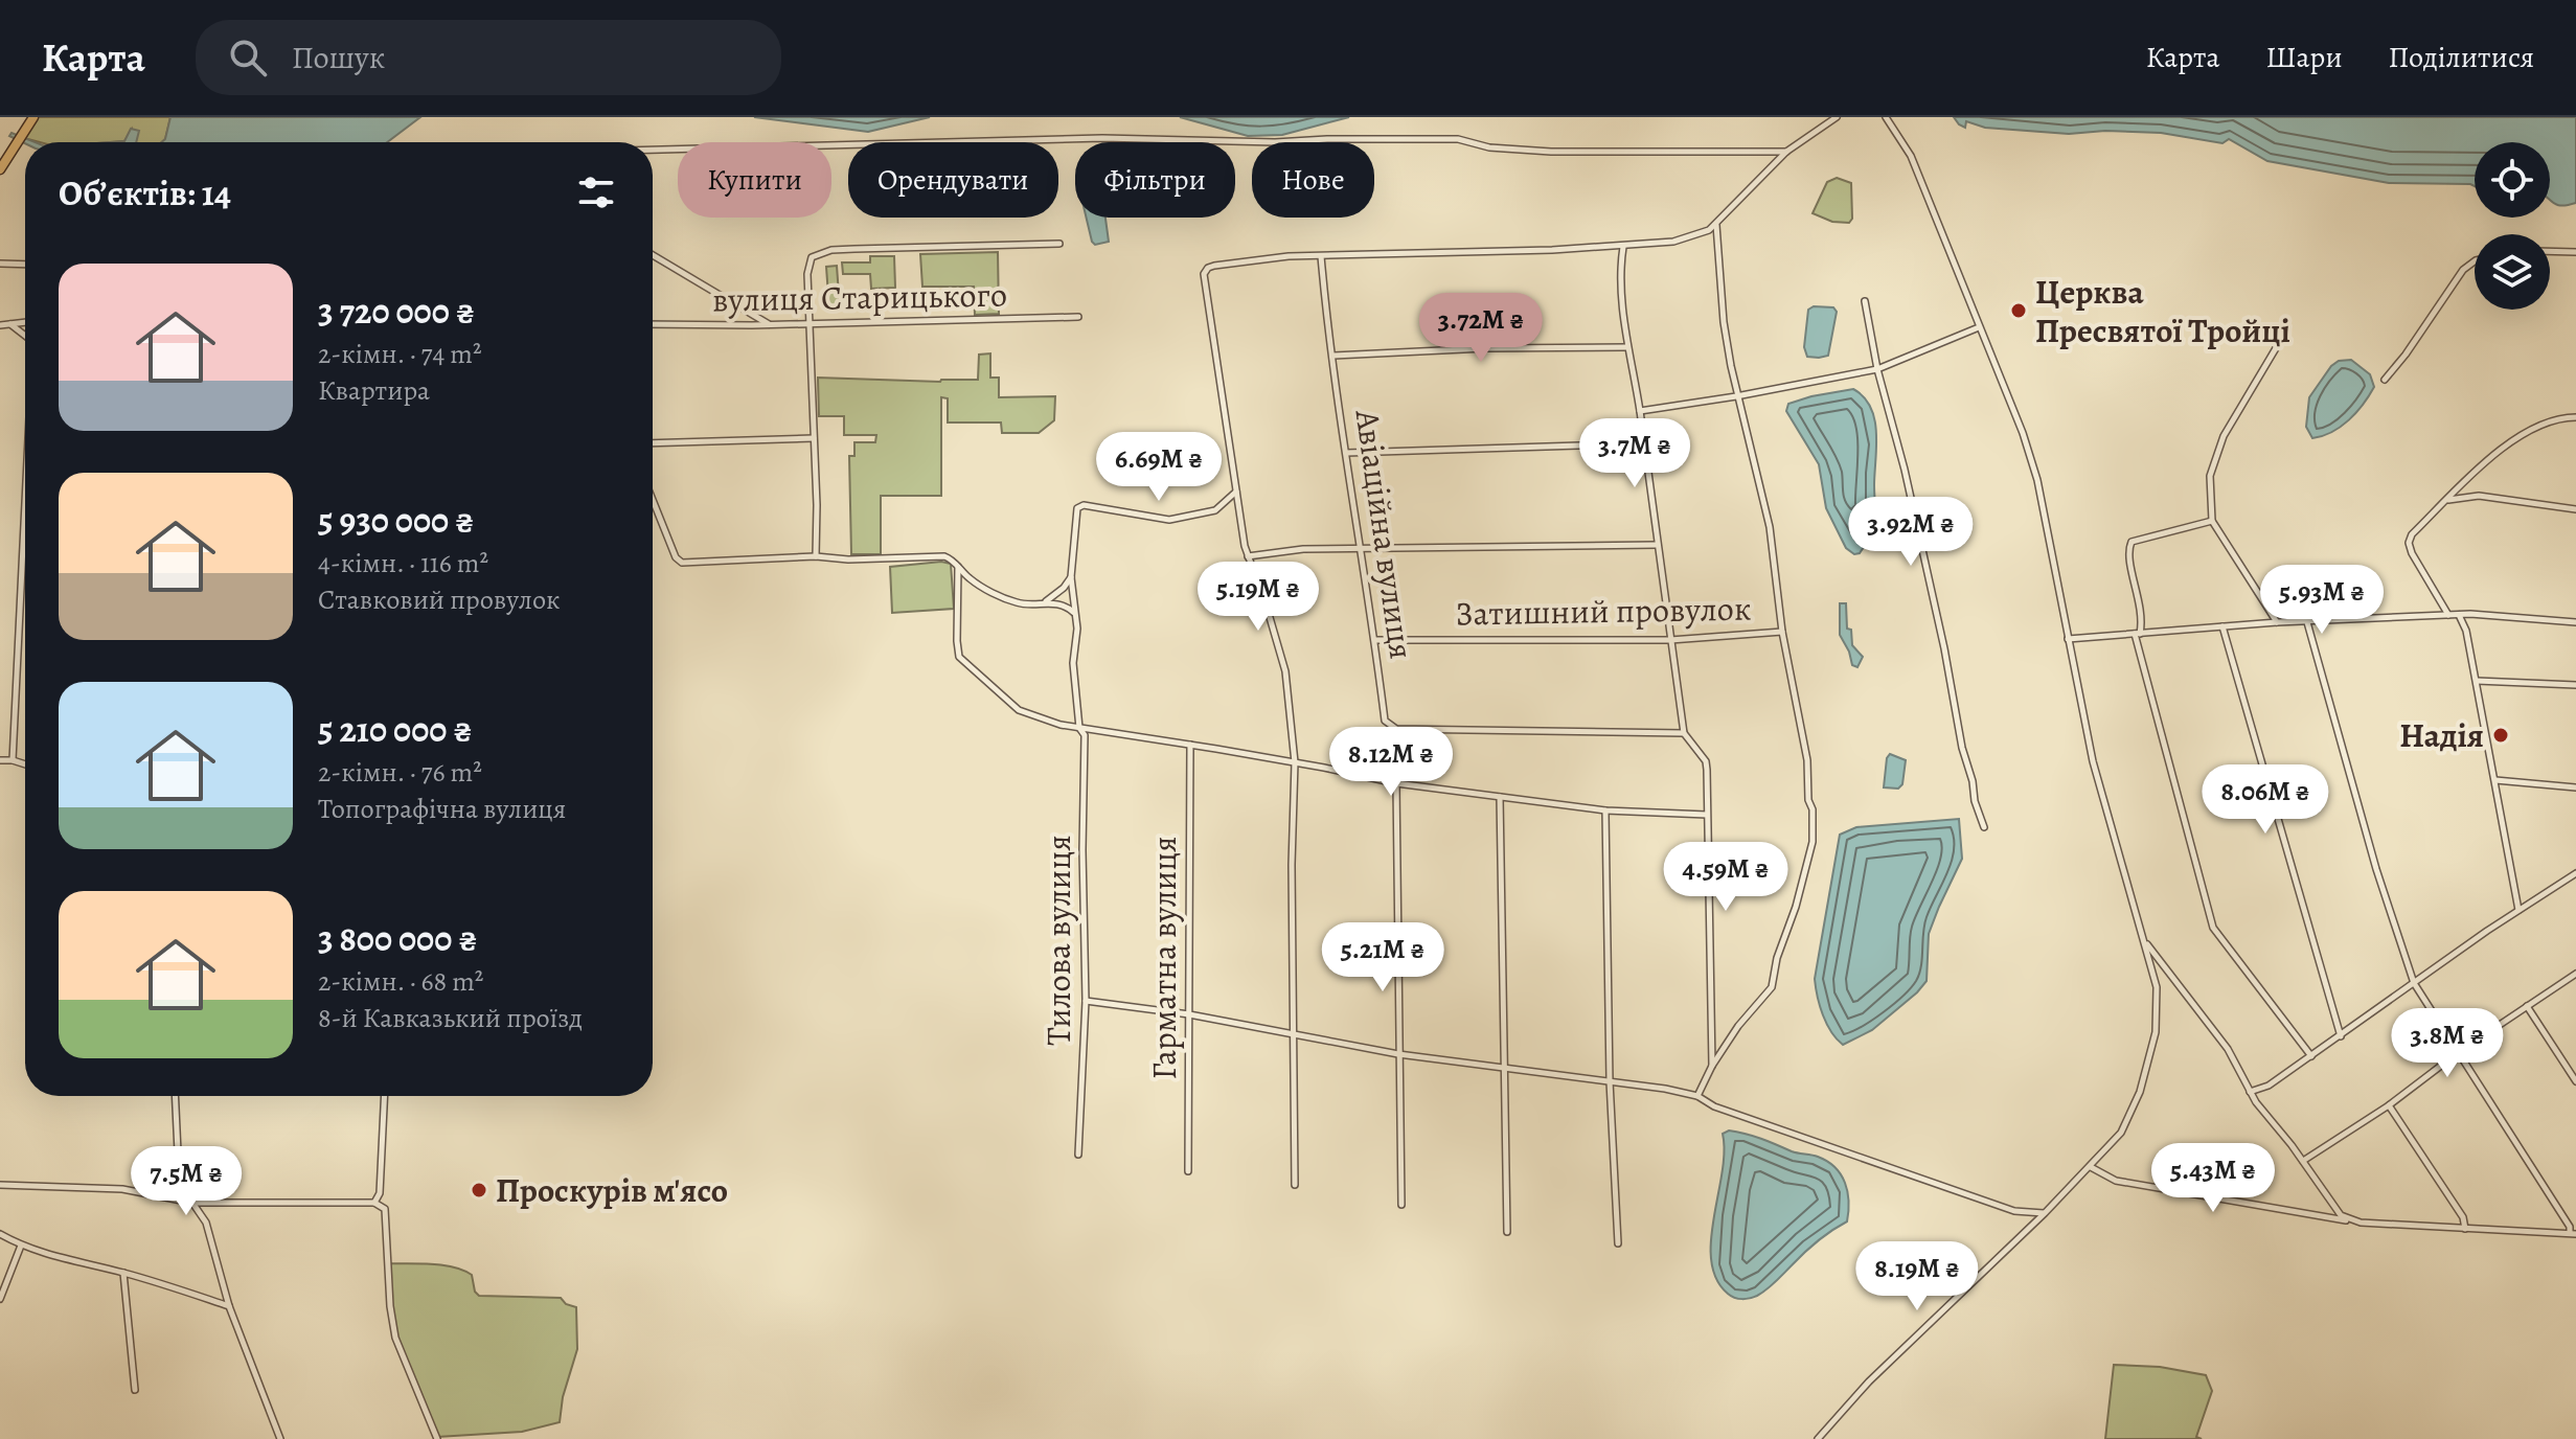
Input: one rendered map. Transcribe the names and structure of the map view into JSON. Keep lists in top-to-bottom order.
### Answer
{
  "streets": {
    "street": [
      "вулиця Старицького",
      "Авіаційна вулиця",
      "Затишний провулок",
      "Тилова вулиця",
      "Гарматна вулиця"
    ]
  },
  "crossings": [
    ["Авіаційна вулиця", "Затишний провулок"]
  ],
  "places": ["Церква Пресвятої Тройці", "Надія", "Проскурів м'ясо"],
  "page": {
    "header": "Карта",
    "search": "Пошук",
    "nav": ["Карта", "Шари", "Поділитися"],
    "chip": [
      "Купити",
      "Орендувати",
      "Фільтри",
      "Нове"
    ],
    "heading": "Об’єктів: 14",
    "list": [
      {
        "name": "3 720 000 ₴",
        "note": "2-кімн. · 74 m² · Квартира"
      },
      {
        "name": "5 930 000 ₴",
        "note": "4-кімн. · 116 m² · Ставковий провулок"
      },
      {
        "name": "5 210 000 ₴",
        "note": "2-кімн. · 76 m² · Топографічна вулиця"
      },
      {
        "name": "3 800 000 ₴",
        "note": "2-кімн. · 68 m² · 8-й Кавказький проїзд"
      }
    ],
    "price": [
      "3.72M ₴",
      "3.7M ₴",
      "6.69M ₴",
      "3.92M ₴",
      "5.19M ₴",
      "5.93M ₴",
      "8.12M ₴",
      "8.06M ₴",
      "4.59M ₴",
      "5.21M ₴",
      "3.8M ₴",
      "5.43M ₴",
      "7.5M ₴",
      "8.19M ₴"
    ]
  }
}
